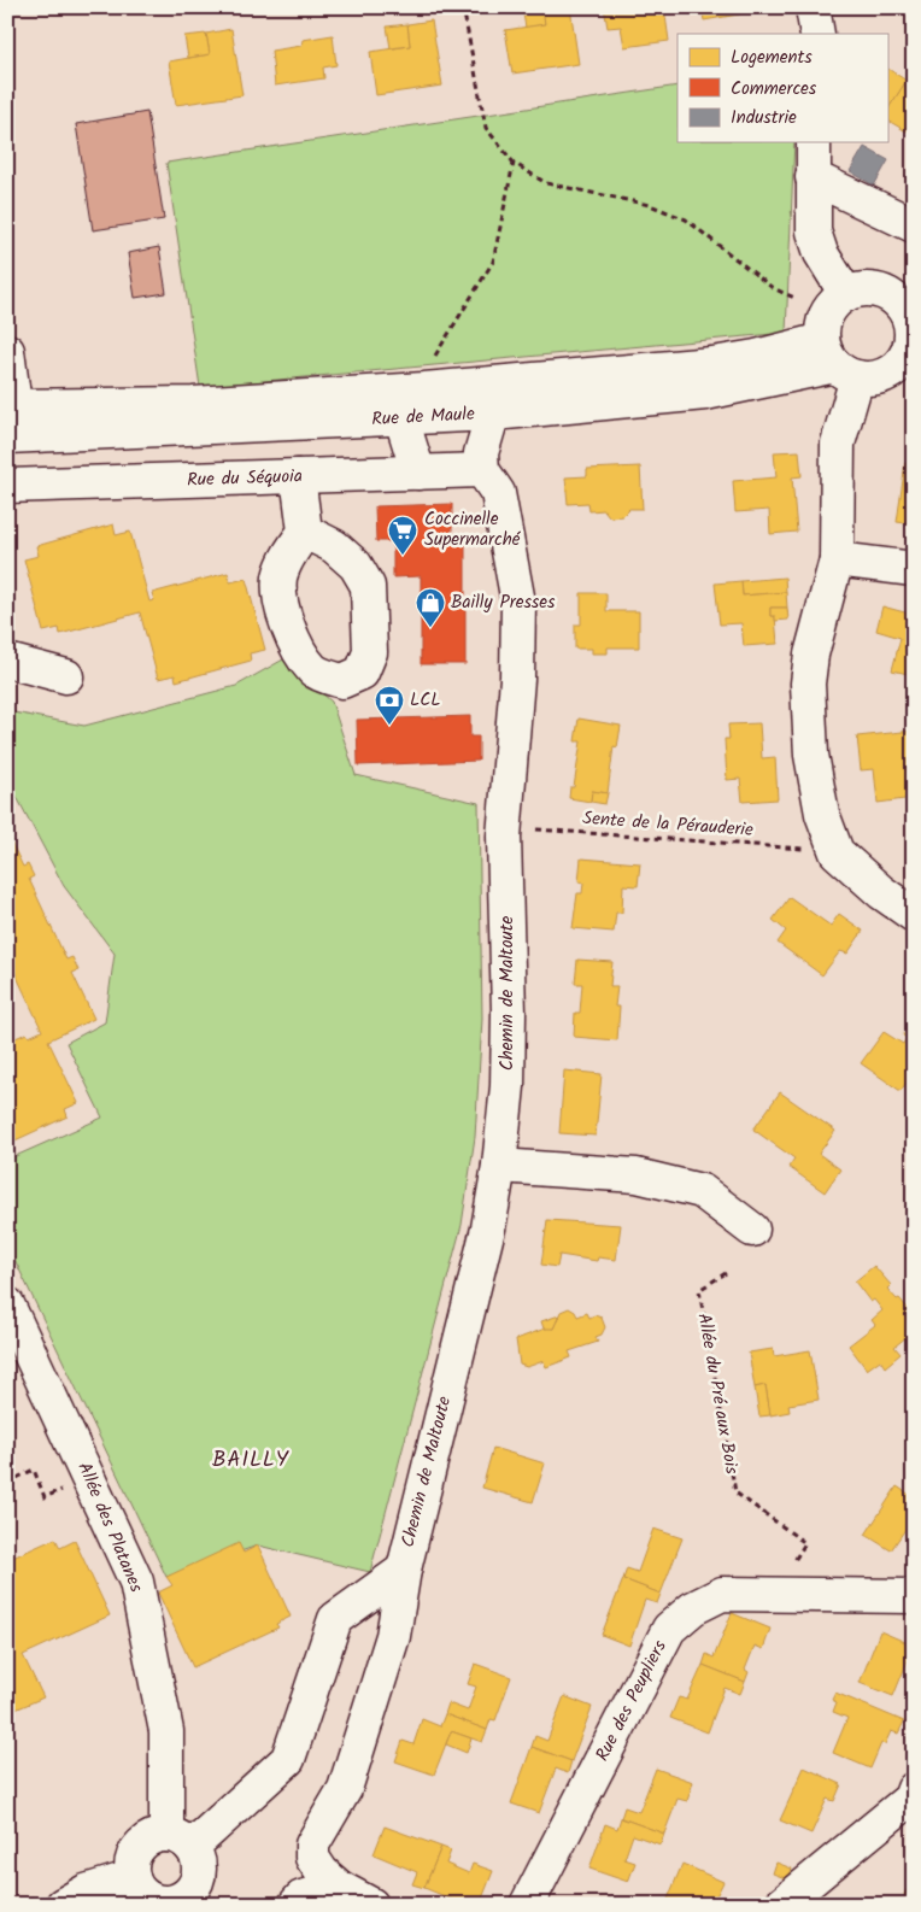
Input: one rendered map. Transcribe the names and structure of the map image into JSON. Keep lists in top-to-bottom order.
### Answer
{
  "streets": {
    "street": [
      "Rue de Maule",
      "Rue du Séquoia",
      "Chemin de Maltoute",
      "Allée des Platanes",
      "Rue des Peupliers"
    ],
    "path": ["Sente de la Pérauderie", "Allée du Pré aux Bois"]
  },
  "crossings": [
    ["Rue du Séquoia", "Chemin de Maltoute"],
    ["Sente de la Pérauderie", "Chemin de Maltoute"],
    ["Chemin de Maltoute", "Allée des Platanes"],
    ["Allée du Pré aux Bois", "Rue des Peupliers"]
  ],
  "districts": ["BAILLY"],
  "places": {
    "supermarket": ["Coccinelle Supermarché"],
    "shop": ["Bailly Presses"],
    "bank": ["LCL"]
  },
  "legend": ["Logements", "Commerces", "Industrie"]
}
